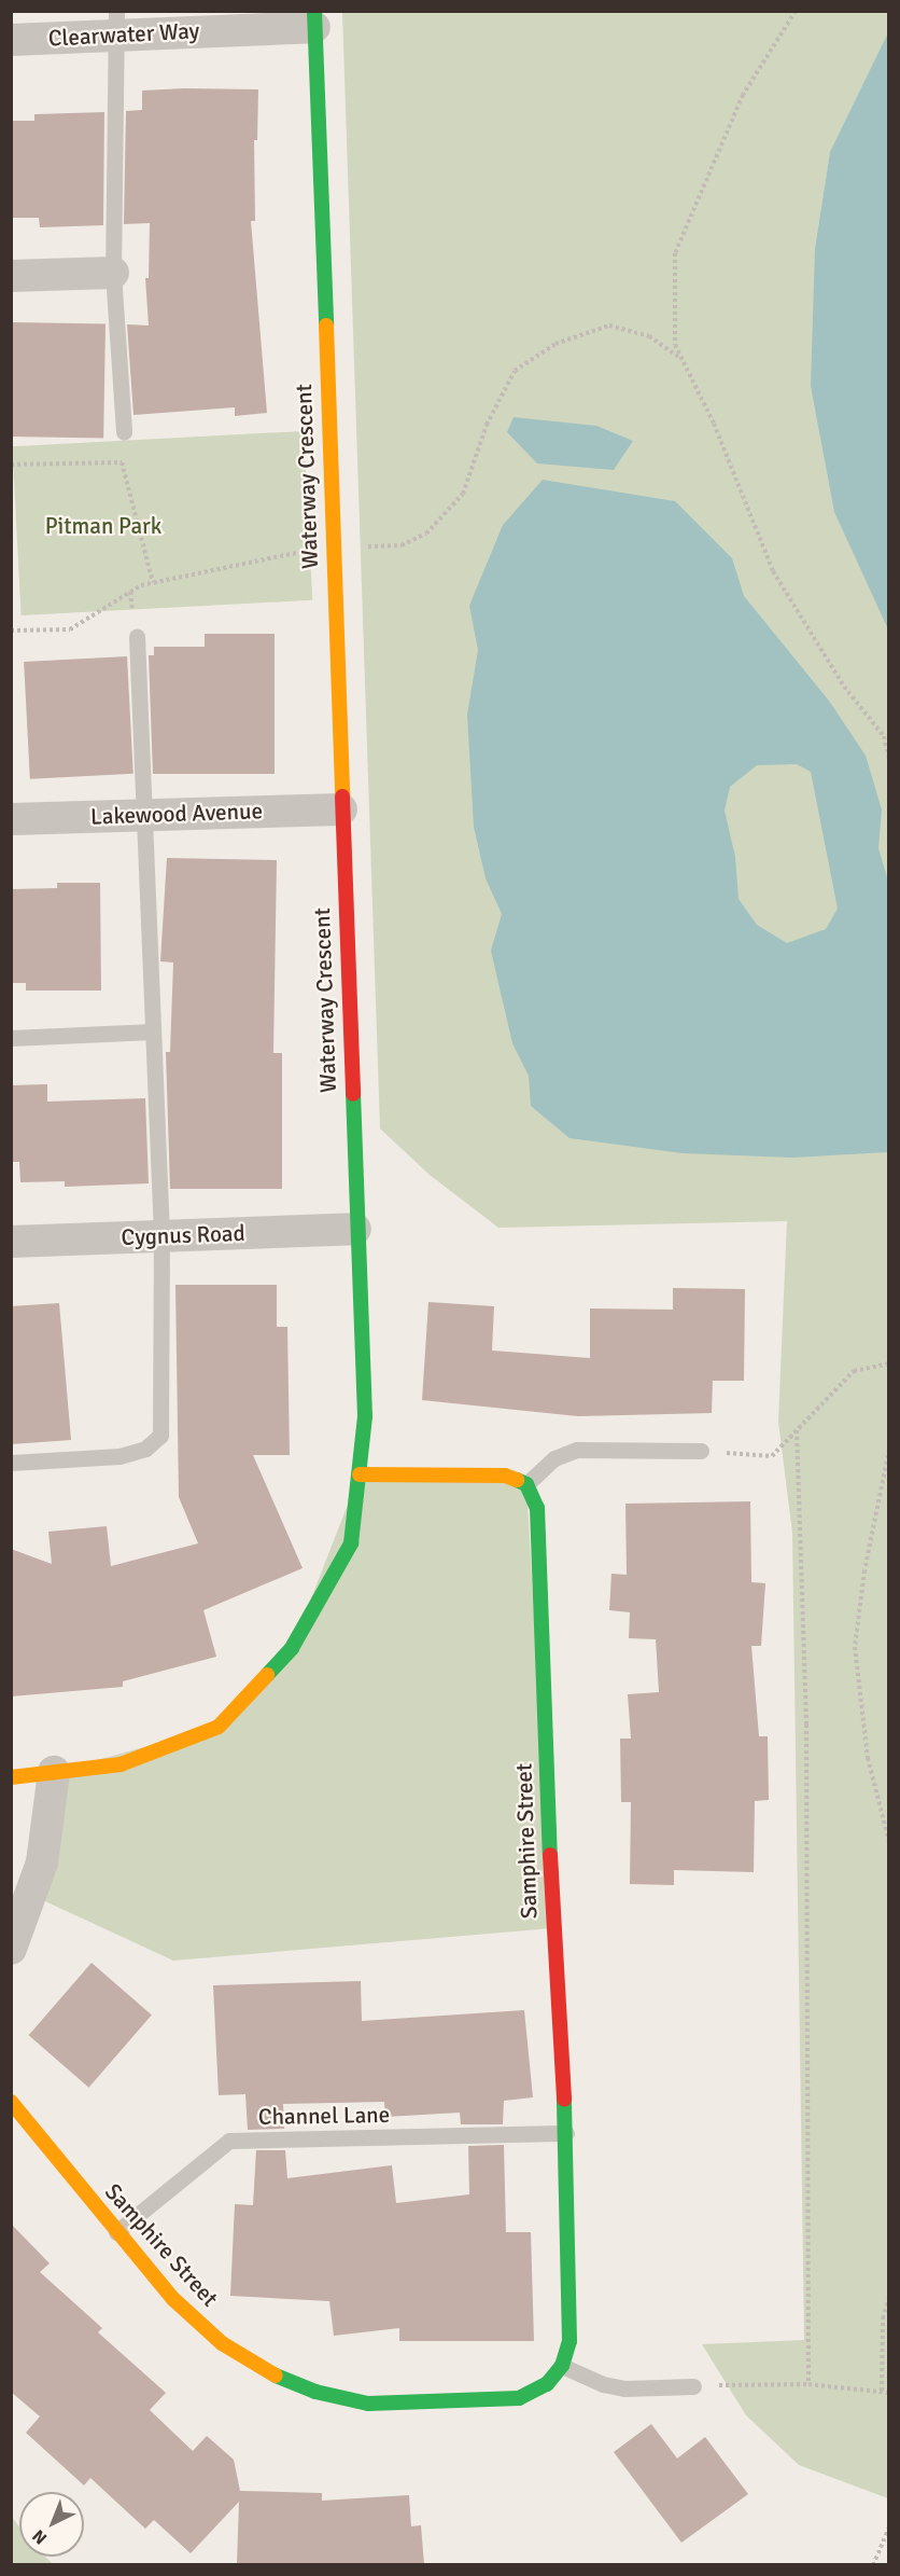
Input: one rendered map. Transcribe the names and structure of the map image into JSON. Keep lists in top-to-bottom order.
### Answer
{
  "streets": {
    "street": [
      "Clearwater Way",
      "Waterway Crescent",
      "Lakewood Avenue",
      "Cygnus Road",
      "Samphire Street"
    ],
    "lane": ["Channel Lane"]
  },
  "crossings": [
    ["Clearwater Way", "Waterway Crescent"],
    ["Waterway Crescent", "Lakewood Avenue"],
    ["Waterway Crescent", "Cygnus Road"],
    ["Samphire Street", "Channel Lane"]
  ],
  "parks": ["Pitman Park"],
  "north": "bottom left"
}
